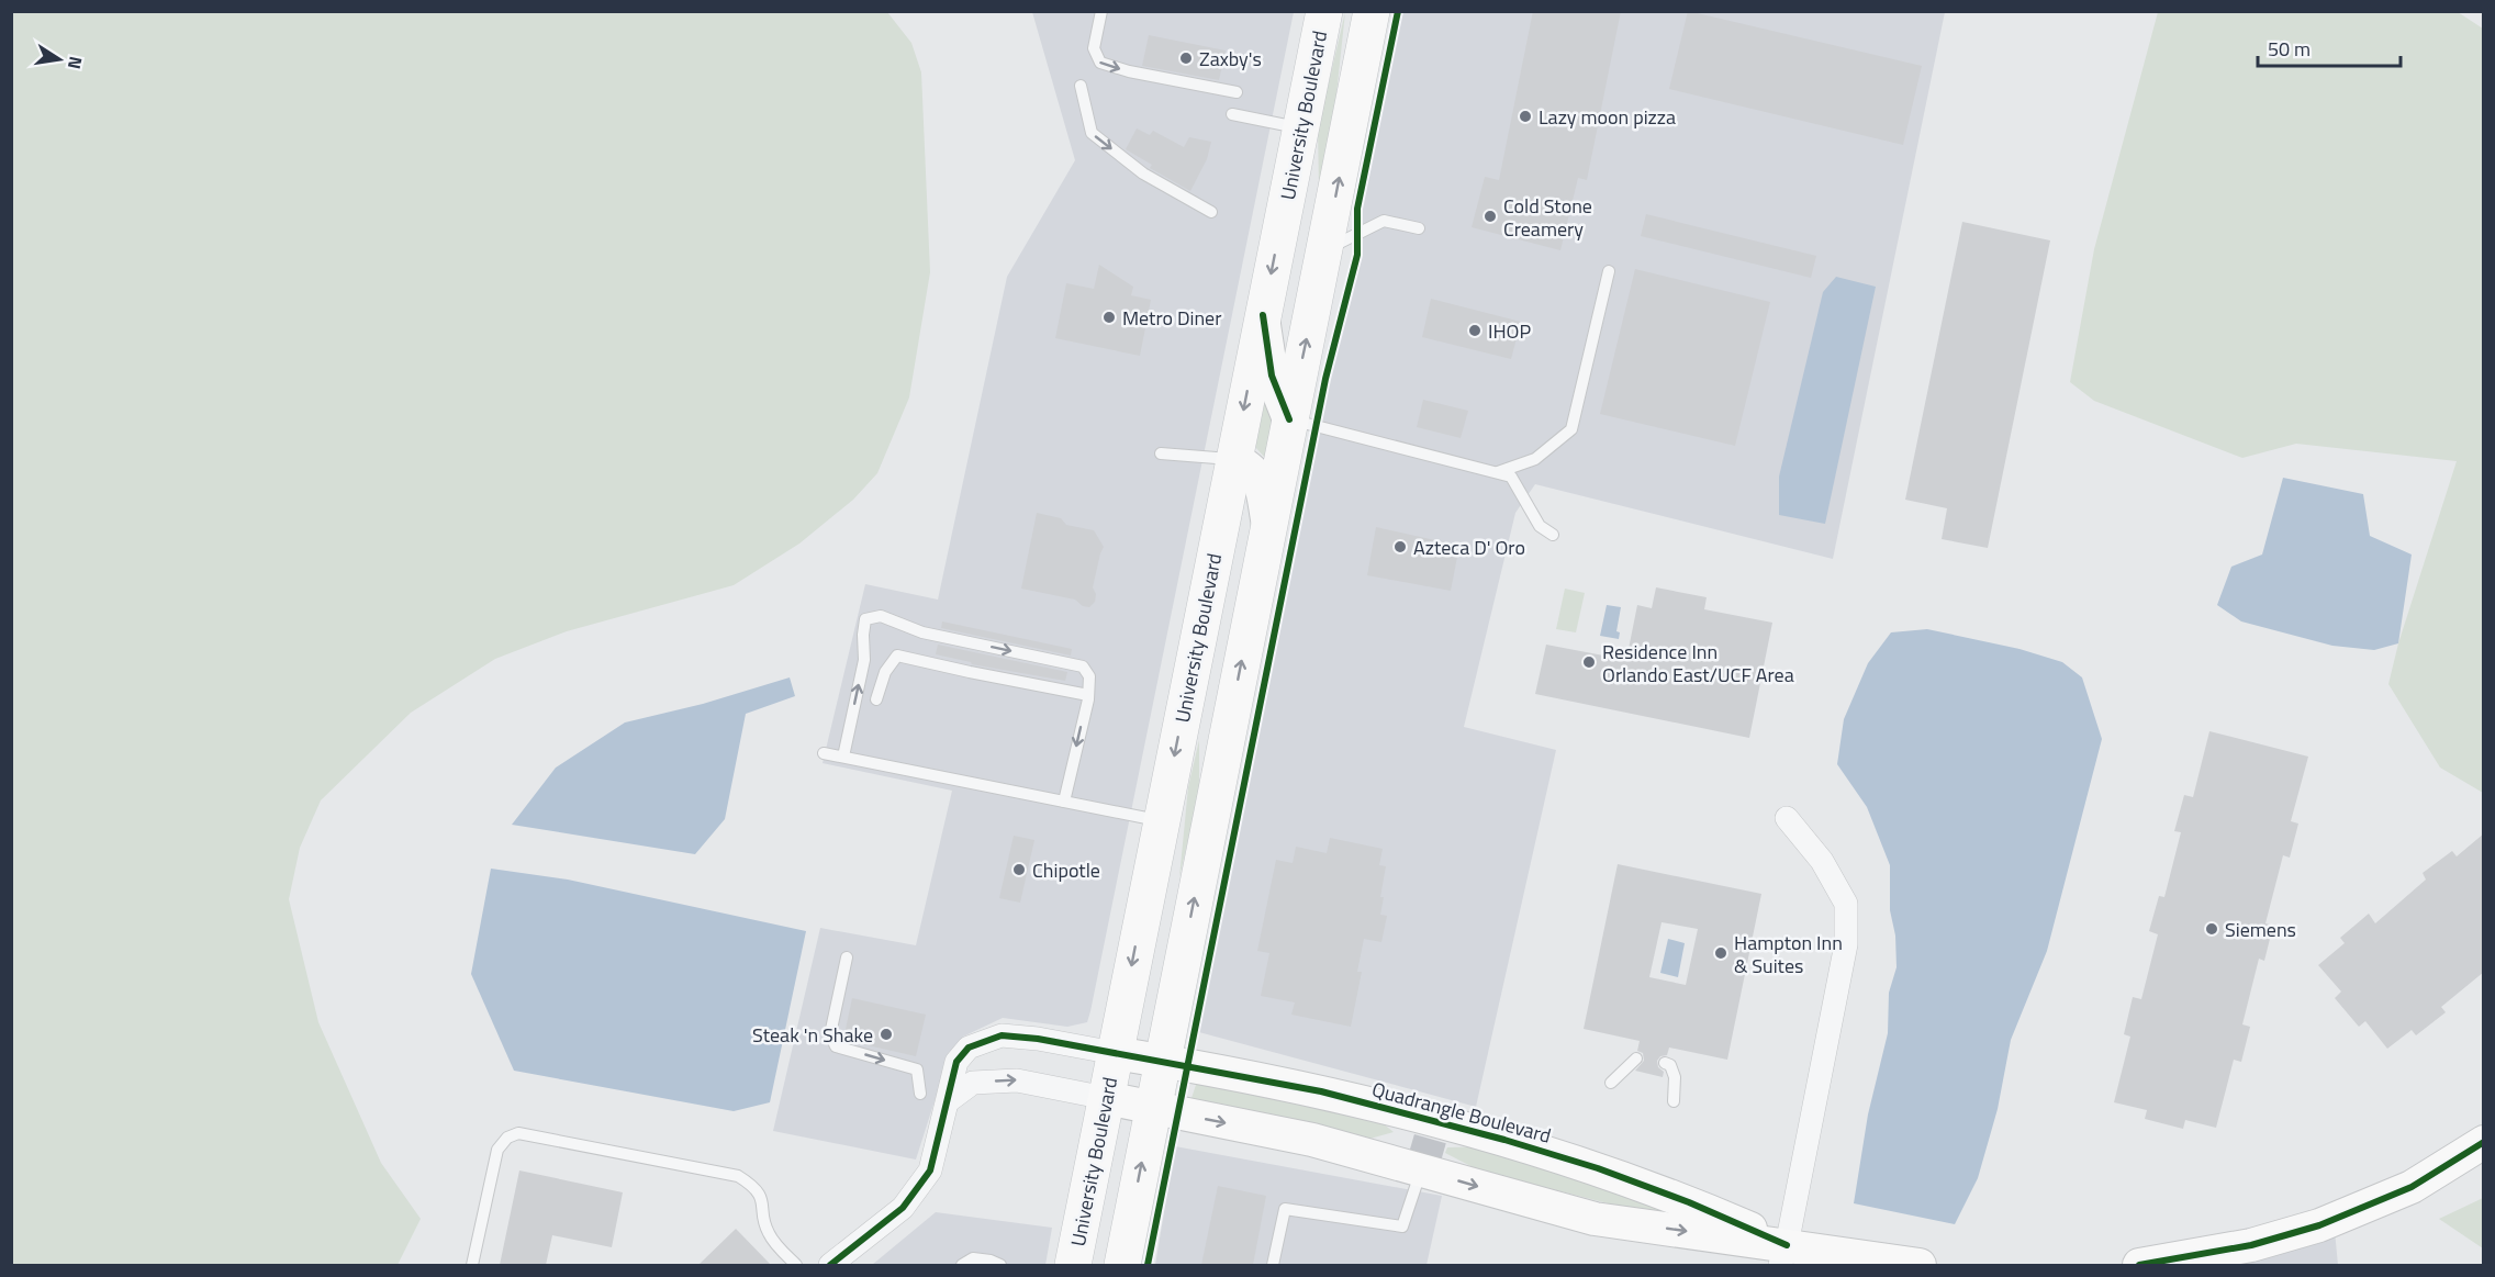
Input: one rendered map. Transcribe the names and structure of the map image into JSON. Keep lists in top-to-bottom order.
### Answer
{
  "streets": {
    "main road": ["University Boulevard"],
    "street": ["Quadrangle Boulevard"]
  },
  "crossings": [
    ["University Boulevard", "Quadrangle Boulevard"]
  ],
  "places": [
    "Zaxby's",
    "Lazy moon pizza",
    "Cold Stone Creamery",
    "Metro Diner",
    "IHOP",
    "Azteca D' Oro",
    "Residence Inn Orlando East/UCF Area",
    "Chipotle",
    "Siemens",
    "Hampton Inn & Suites",
    "Steak 'n Shake"
  ],
  "scale_bar": "50 m",
  "north": "right"
}
